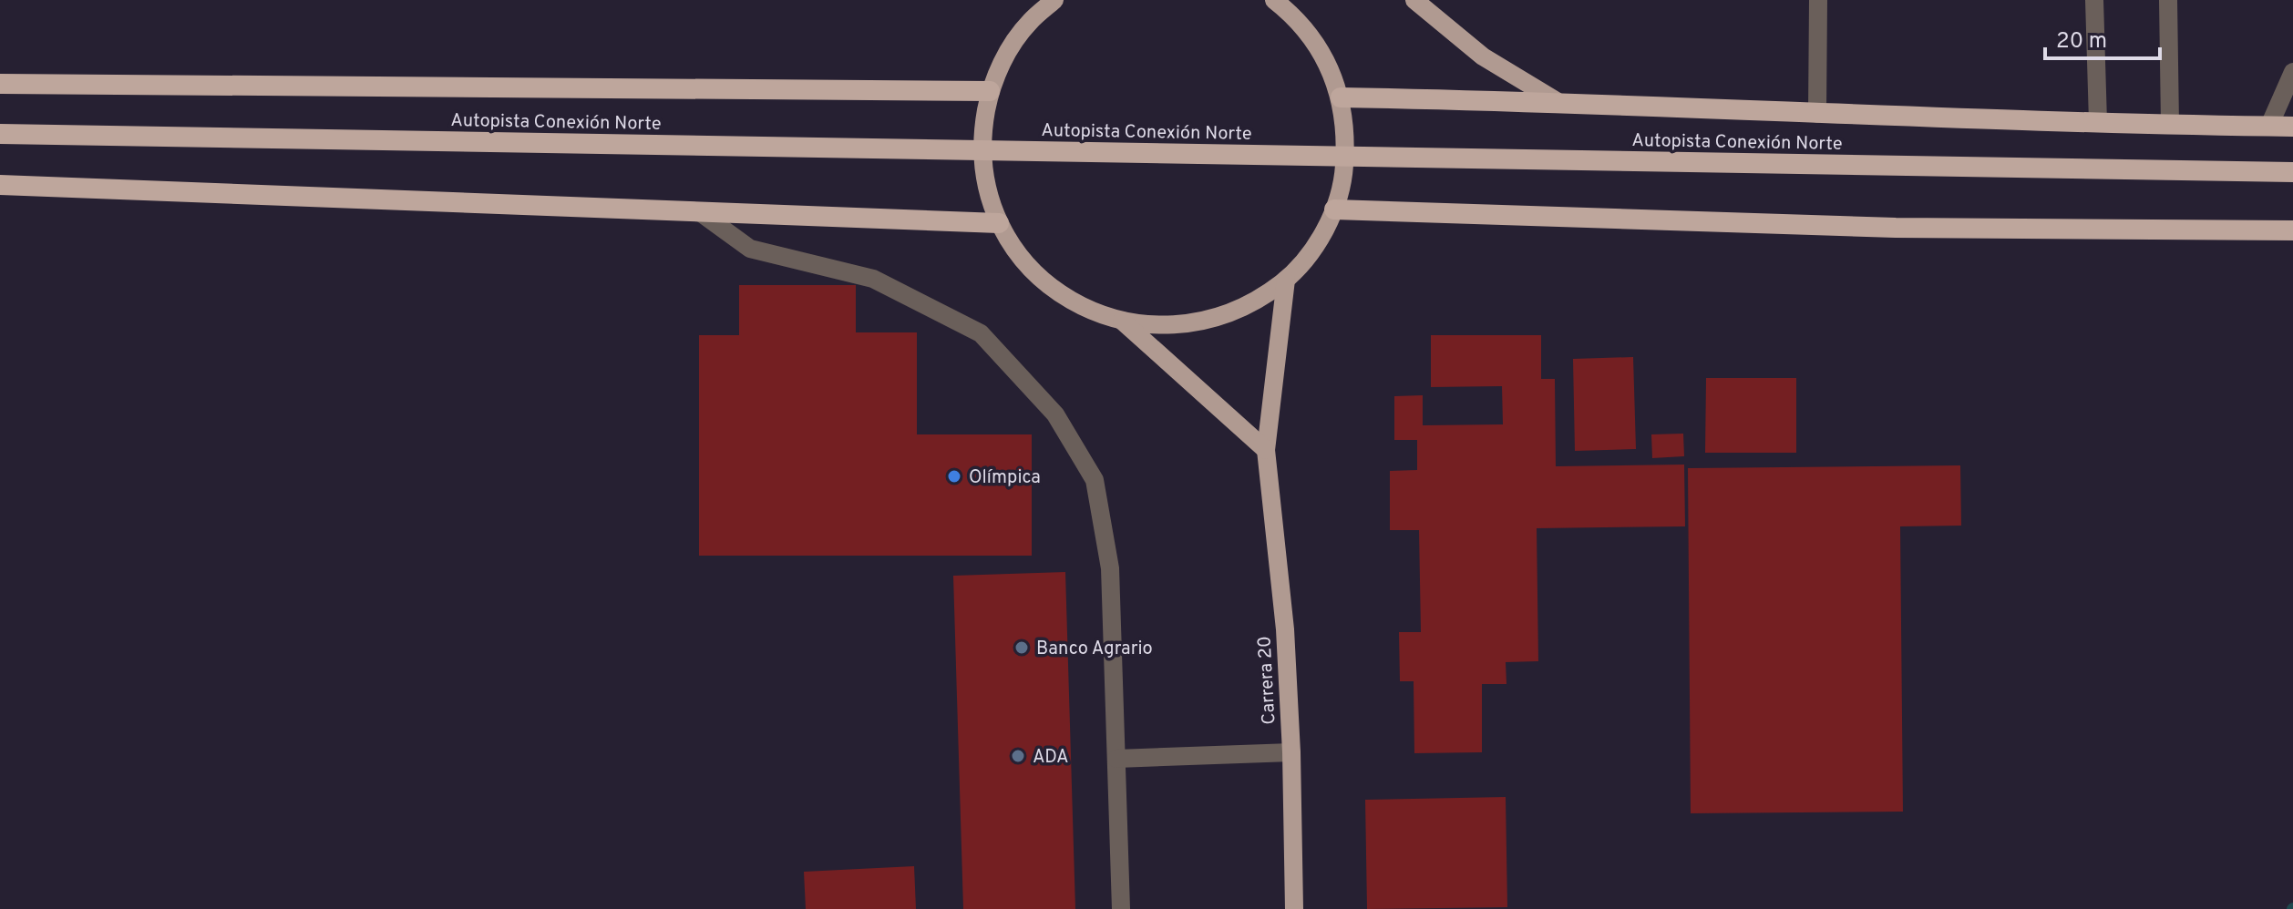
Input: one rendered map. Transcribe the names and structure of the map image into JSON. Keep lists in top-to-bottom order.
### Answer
{
  "streets": {
    "highway": ["Autopista Conexión Norte"],
    "main road": ["Carrera 20"]
  },
  "places": ["Olímpica", "Banco Agrario", "ADA"],
  "scale_bar": "20 m"
}
